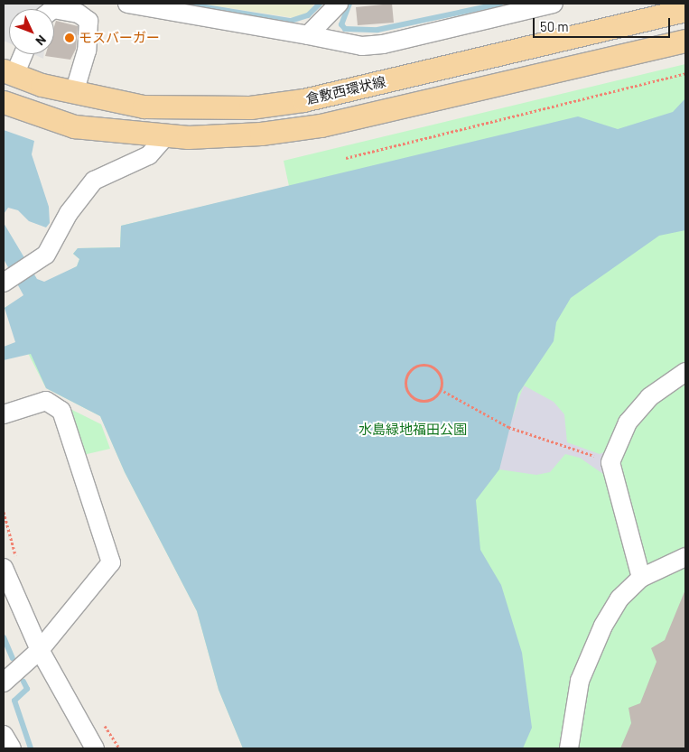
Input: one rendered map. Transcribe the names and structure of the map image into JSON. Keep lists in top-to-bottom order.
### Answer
{
  "streets": {
    "main road": ["倉敷西環状線"]
  },
  "parks": ["水島緑地福田公園"],
  "places": ["モスバーガー"],
  "scale_bar": "50 m",
  "north": "bottom right"
}
